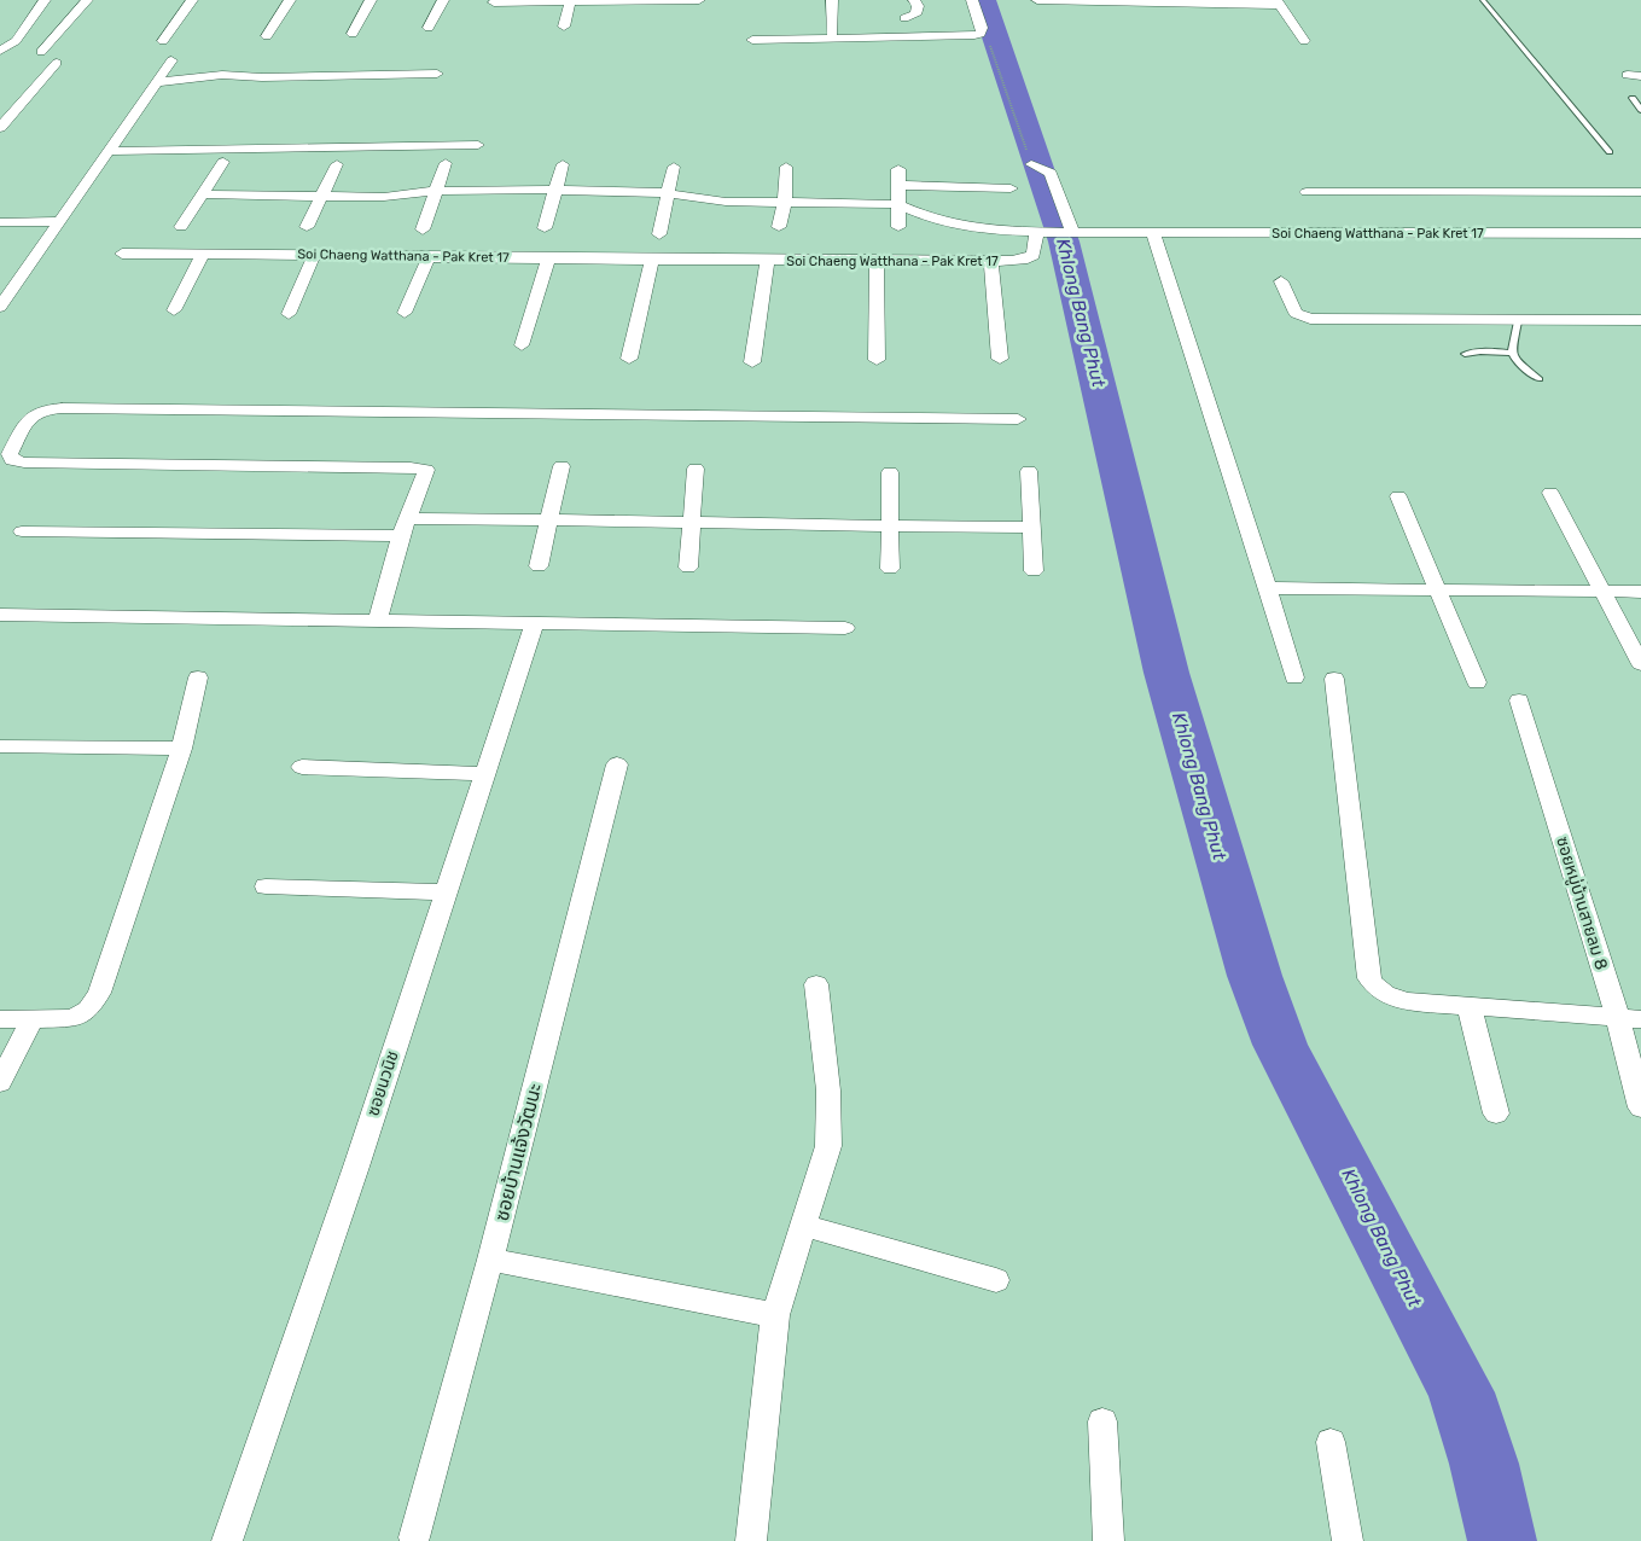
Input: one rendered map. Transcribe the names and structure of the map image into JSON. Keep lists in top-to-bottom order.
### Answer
{
  "streets": {
    "street": [
      "Soi Chaeng Watthana - Pak Kret 17",
      "ซอยหมู่บ้านสายลม 8",
      "ซอยนวนิช",
      "ซอยบ้านแจ้งวัฒนะ"
    ]
  },
  "water": ["Khlong Bang Phut"]
}
